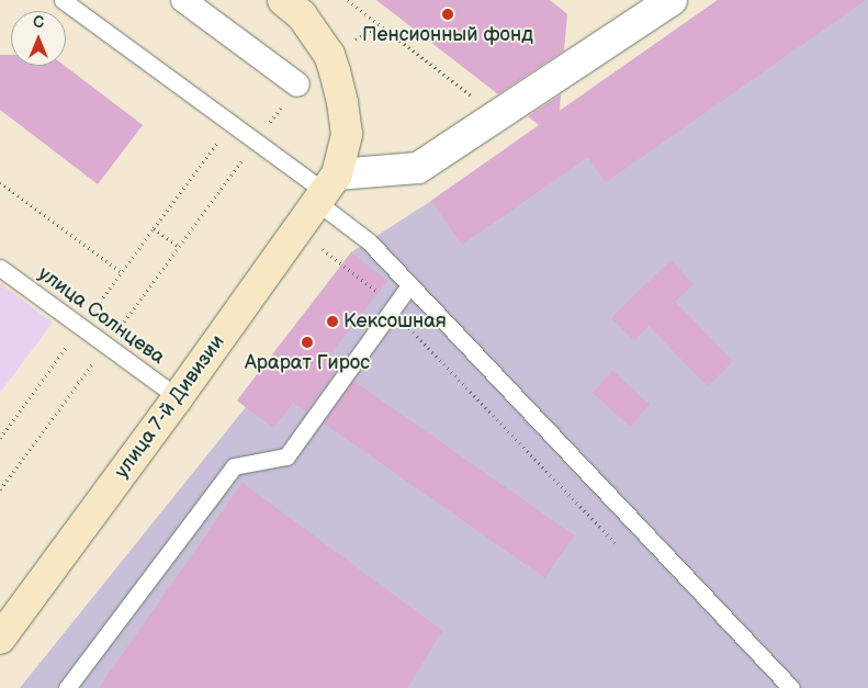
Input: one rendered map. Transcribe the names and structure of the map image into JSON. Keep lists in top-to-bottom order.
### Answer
{
  "streets": {
    "main road": ["улица 7-й Дивизии"],
    "lane": ["улица Солнцева"]
  },
  "crossings": [
    ["улица Солнцева", "улица 7-й Дивизии"]
  ],
  "places": ["Пенсионный фонд", "Кексошная", "Арарат Гирос"],
  "north": "top"
}
